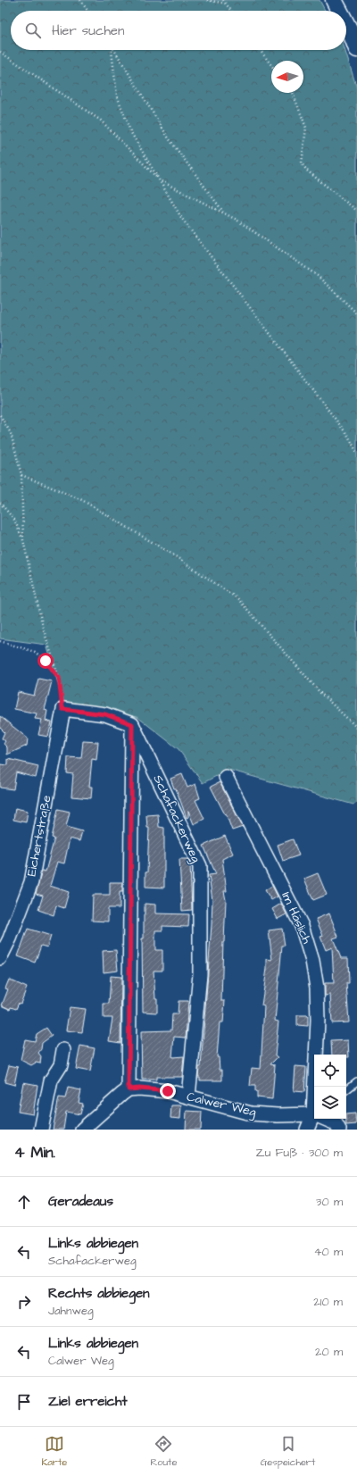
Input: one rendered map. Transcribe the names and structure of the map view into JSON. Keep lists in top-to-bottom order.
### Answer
{
  "streets": {
    "street": [
      "Schafackerweg",
      "Eichertstraße",
      "Im Häslich",
      "Calwer Weg"
    ]
  },
  "crossings": [
    ["Schafackerweg", "Calwer Weg"]
  ],
  "north": "left",
  "page": {
    "search": "Hier suchen",
    "heading": ["4 Min.", "Zu Fuß · 300 m"],
    "list": [
      ["Geradeaus", "30 m"],
      ["Links abbiegen", "Schafackerweg", "40 m"],
      ["Rechts abbiegen", "Jahnweg", "210 m"],
      ["Links abbiegen", "Calwer Weg", "20 m"],
      "Ziel erreicht"
    ],
    "nav": ["Karte", "Route", "Gespeichert"]
  }
}
